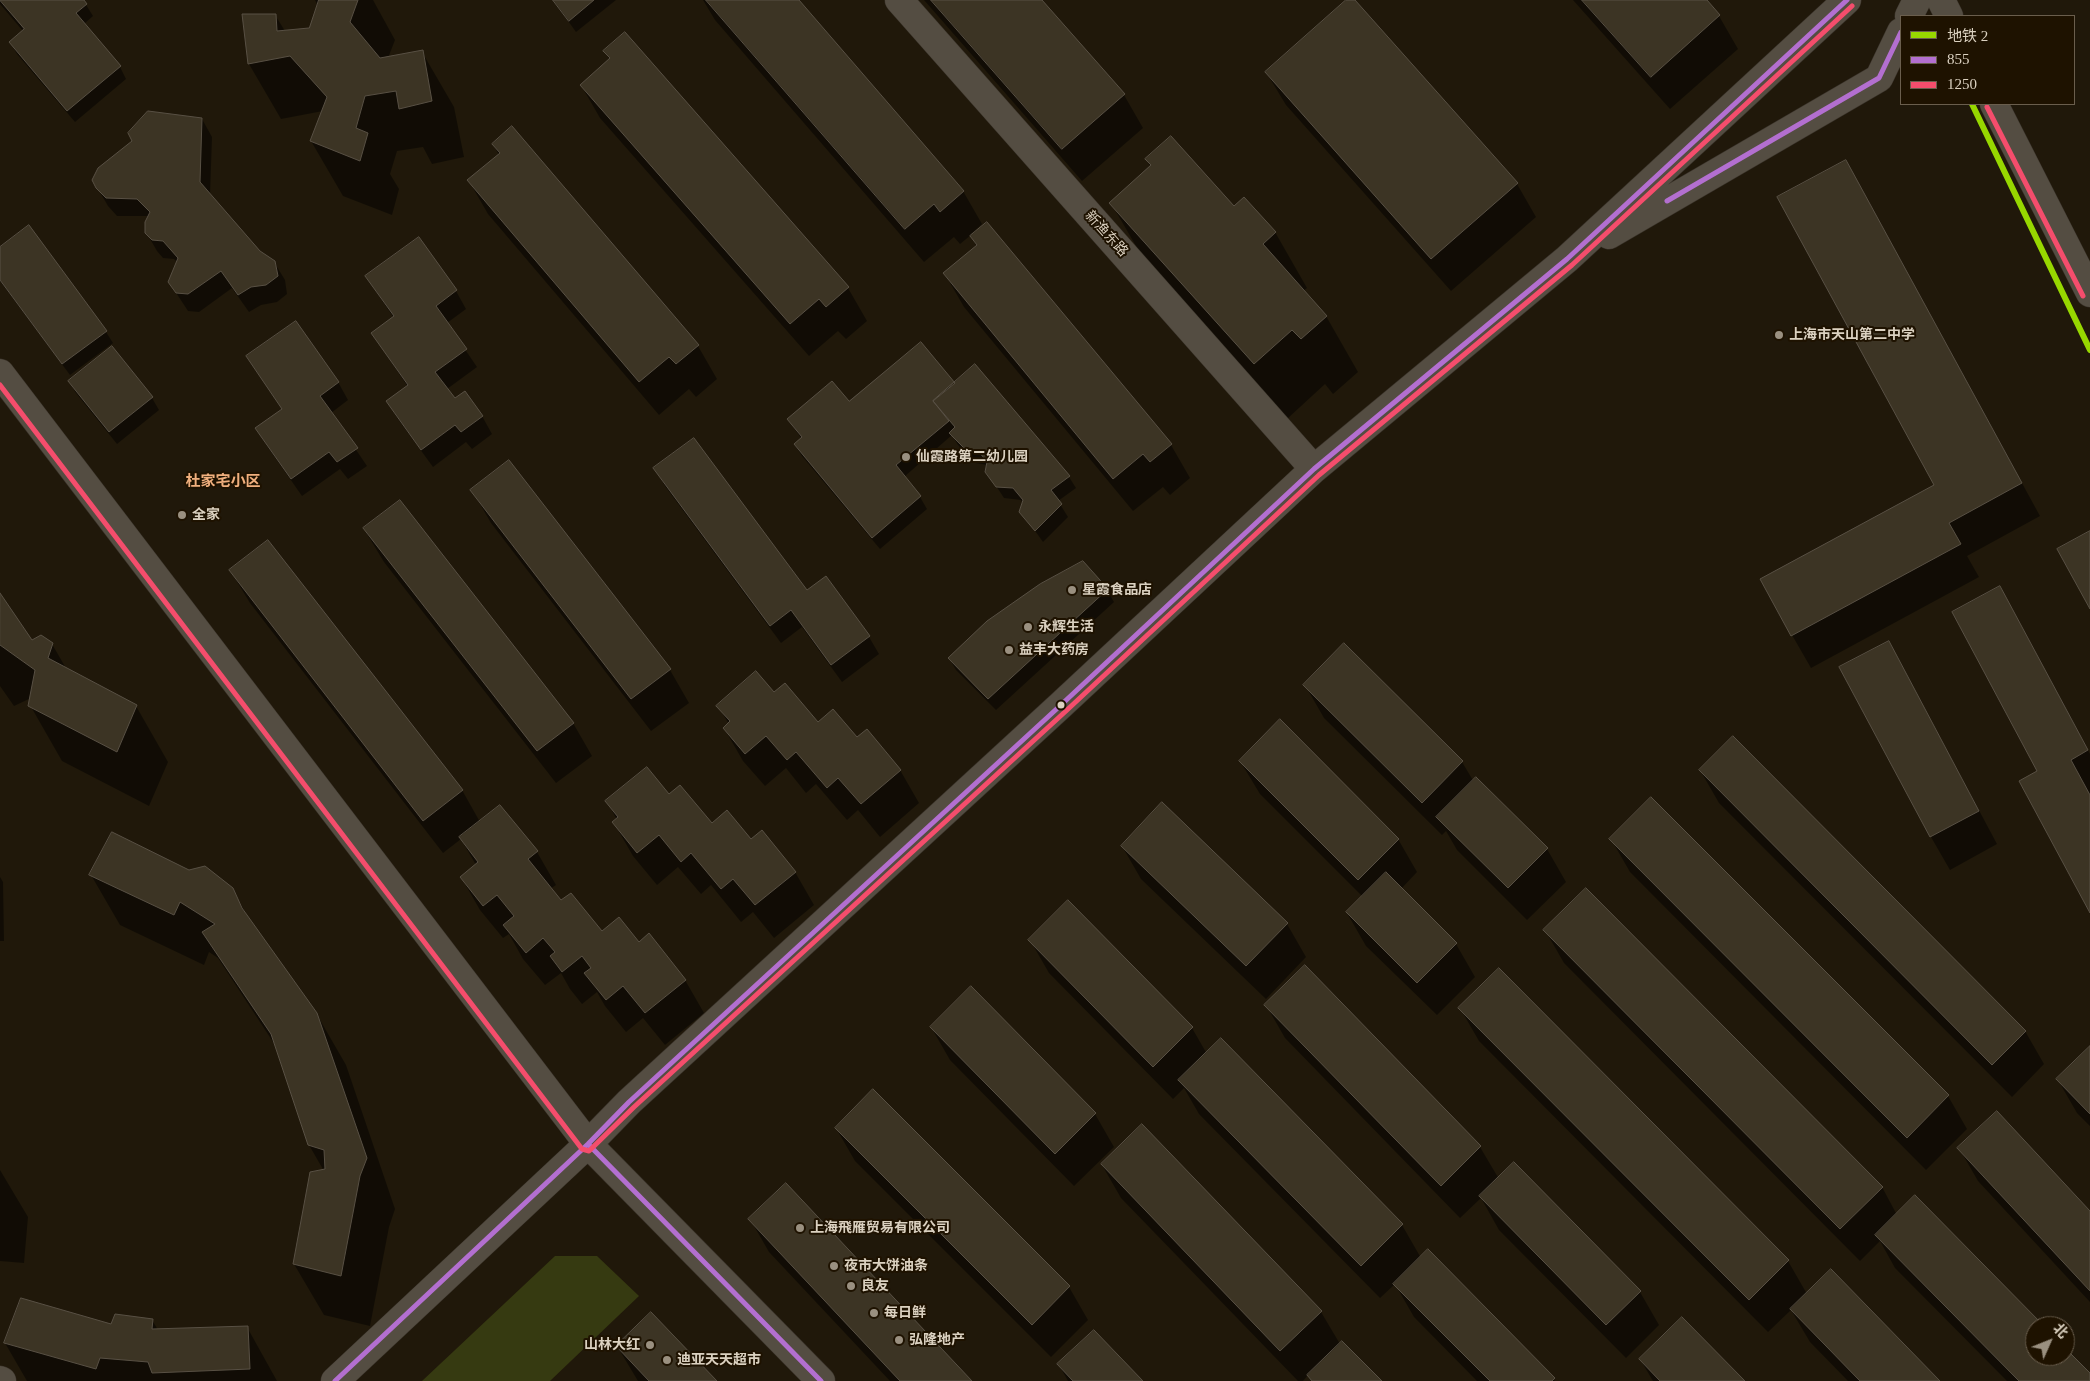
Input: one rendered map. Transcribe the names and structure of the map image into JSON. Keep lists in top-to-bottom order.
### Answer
{
  "streets": {
    "street": ["新渔东路"]
  },
  "districts": ["杜家宅小区"],
  "places": [
    "上海市天山第二中学",
    "仙霞路第二幼儿园",
    "全家",
    "星霞食品店",
    "永辉生活",
    "益丰大药房",
    "上海飛雁贸易有限公司",
    "夜市大饼油条",
    "良友",
    "每日鲜",
    "弘隆地产",
    "山林大红",
    "迪亚天天超市"
  ],
  "lines": ["transit line 855", "transit line 1250", "metro line 2"],
  "legend": ["地铁 2", "855", "1250"],
  "north": "top right"
}
